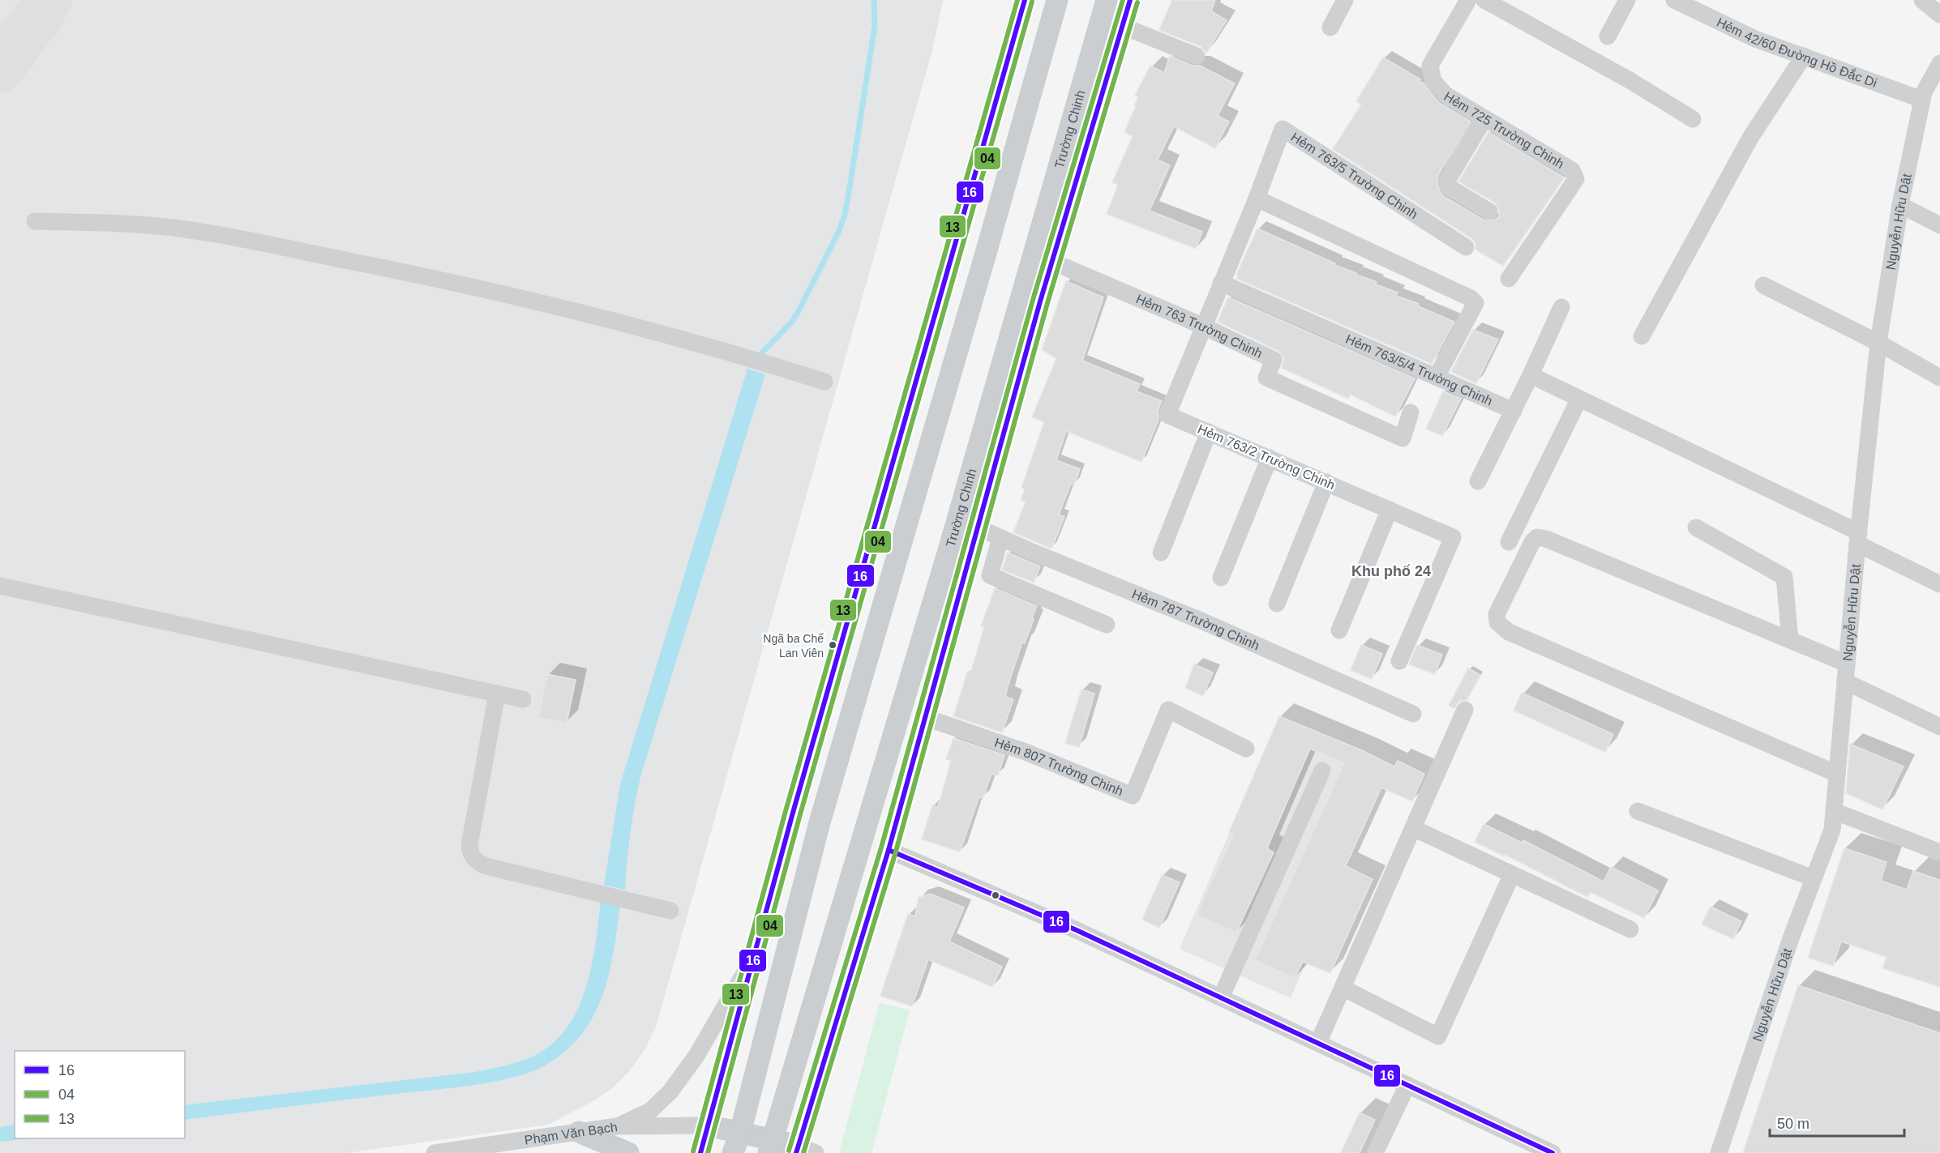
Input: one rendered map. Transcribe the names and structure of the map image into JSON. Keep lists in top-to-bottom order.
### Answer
{
  "streets": {
    "main road": ["Trường Chinh"],
    "street": [
      "Hẻm 42/60 Đường Hồ Đắc Di",
      "Hẻm 725 Trường Chinh",
      "Hẻm 763/5 Trường Chinh",
      "Nguyễn Hữu Dật",
      "Hẻm 763 Trường Chinh",
      "Hẻm 763/5/4 Trường Chinh",
      "Hẻm 763/2 Trường Chinh",
      "Hẻm 787 Trường Chinh",
      "Hẻm 807 Trường Chinh",
      "Phạm Văn Bạch"
    ]
  },
  "crossings": [
    ["Hẻm 42/60 Đường Hồ Đắc Di", "Nguyễn Hữu Dật"],
    ["Trường Chinh", "Hẻm 763 Trường Chinh"],
    ["Trường Chinh", "Hẻm 787 Trường Chinh"],
    ["Trường Chinh", "Hẻm 807 Trường Chinh"],
    ["Hẻm 763/5 Trường Chinh", "Hẻm 763 Trường Chinh"],
    ["Hẻm 763/5 Trường Chinh", "Hẻm 763/5/4 Trường Chinh"],
    ["Hẻm 763/5 Trường Chinh", "Hẻm 763/2 Trường Chinh"],
    ["Hẻm 763 Trường Chinh", "Hẻm 763/2 Trường Chinh"]
  ],
  "districts": ["Khu phố 24"],
  "places": ["Ngã ba Chế Lan Viên"],
  "lines": ["transit line 16", "transit line 13", "transit line 04"],
  "legend": ["16", "04", "13"],
  "scale_bar": "50 m"
}
